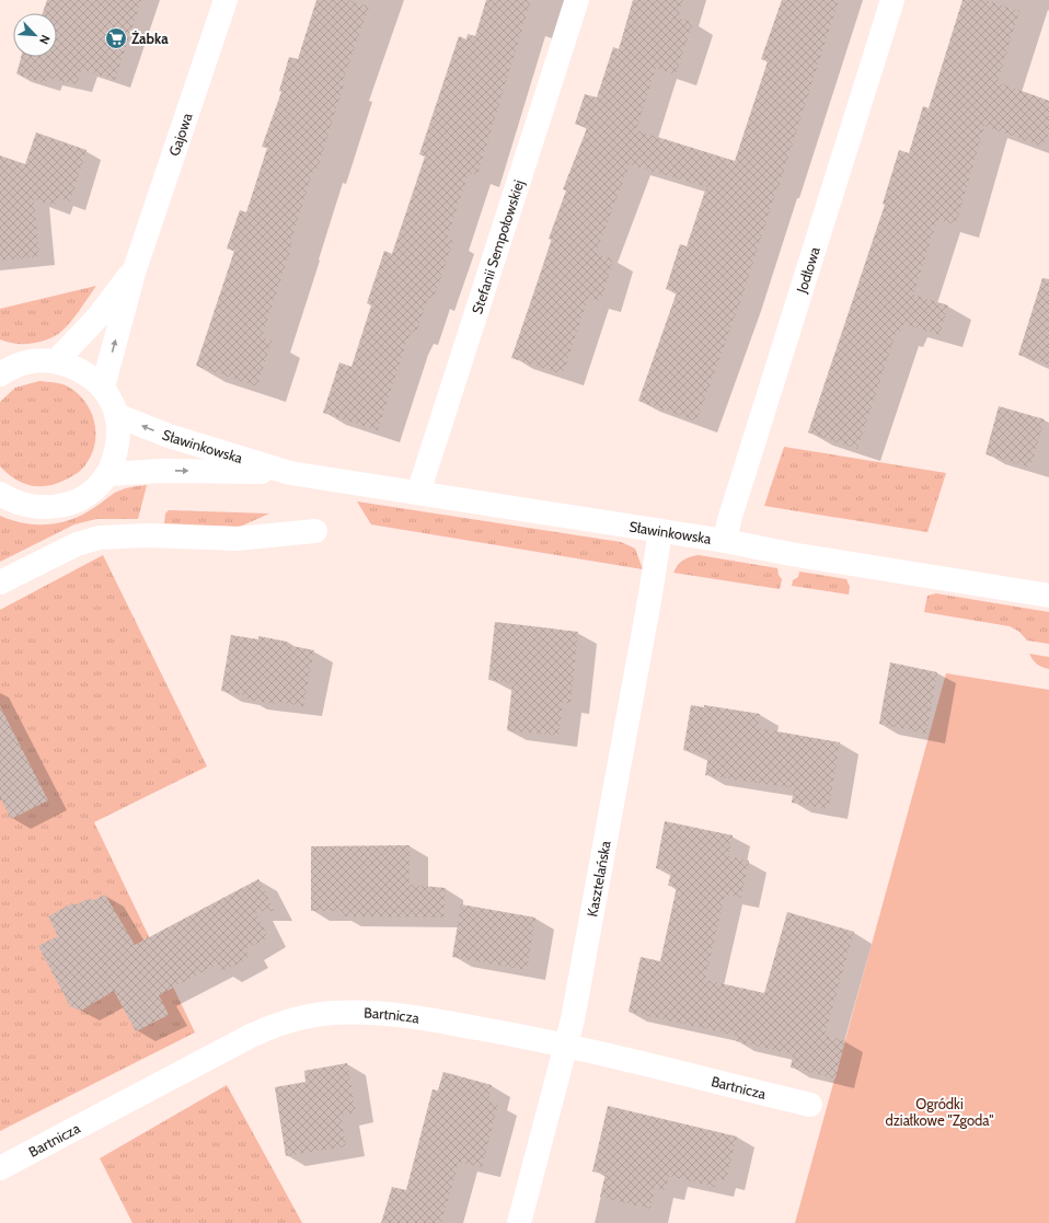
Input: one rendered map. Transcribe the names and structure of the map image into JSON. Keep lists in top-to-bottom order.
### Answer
{
  "streets": {
    "street": [
      "Gajowa",
      "Stefanii Sempołowskiej",
      "Jodłowa",
      "Sławinkowska",
      "Kasztelańska",
      "Bartnicza"
    ]
  },
  "crossings": [
    ["Stefanii Sempołowskiej", "Sławinkowska"],
    ["Jodłowa", "Sławinkowska"],
    ["Sławinkowska", "Kasztelańska"],
    ["Kasztelańska", "Bartnicza"]
  ],
  "parks": ["Ogródki działkowe \"Zgoda\""],
  "places": {
    "supermarket": ["Żabka"]
  },
  "north": "bottom right"
}
